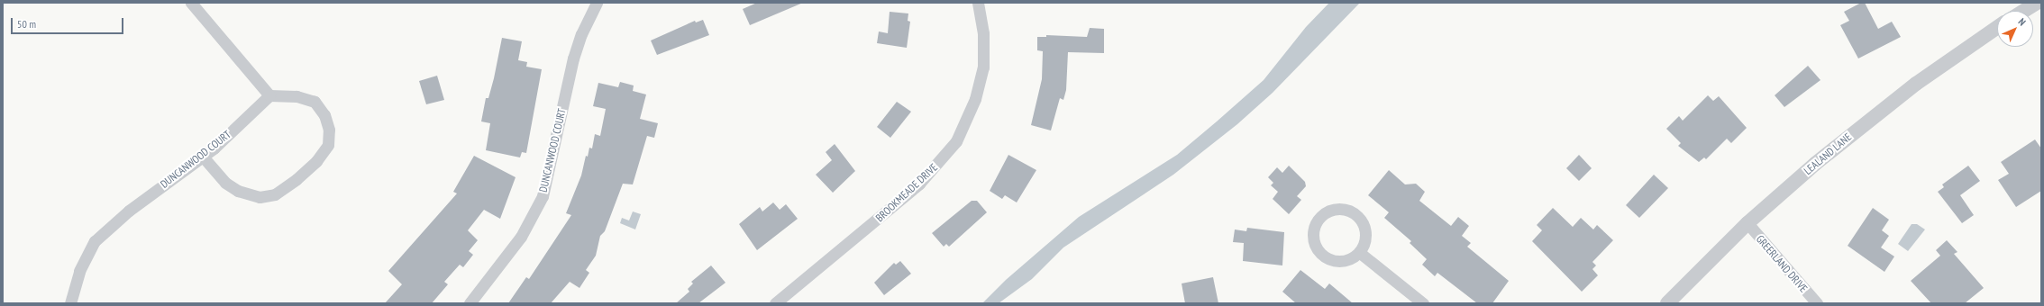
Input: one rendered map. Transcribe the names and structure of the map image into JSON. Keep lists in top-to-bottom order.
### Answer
{
  "streets": {
    "street": [
      "DUNCANWOOD COURT",
      "LEALAND LANE",
      "BROOKMEADE DRIVE",
      "GREERLAND DRIVE"
    ]
  },
  "crossings": [
    ["LEALAND LANE", "GREERLAND DRIVE"]
  ],
  "scale_bar": "50 m",
  "north": "top right"
}
